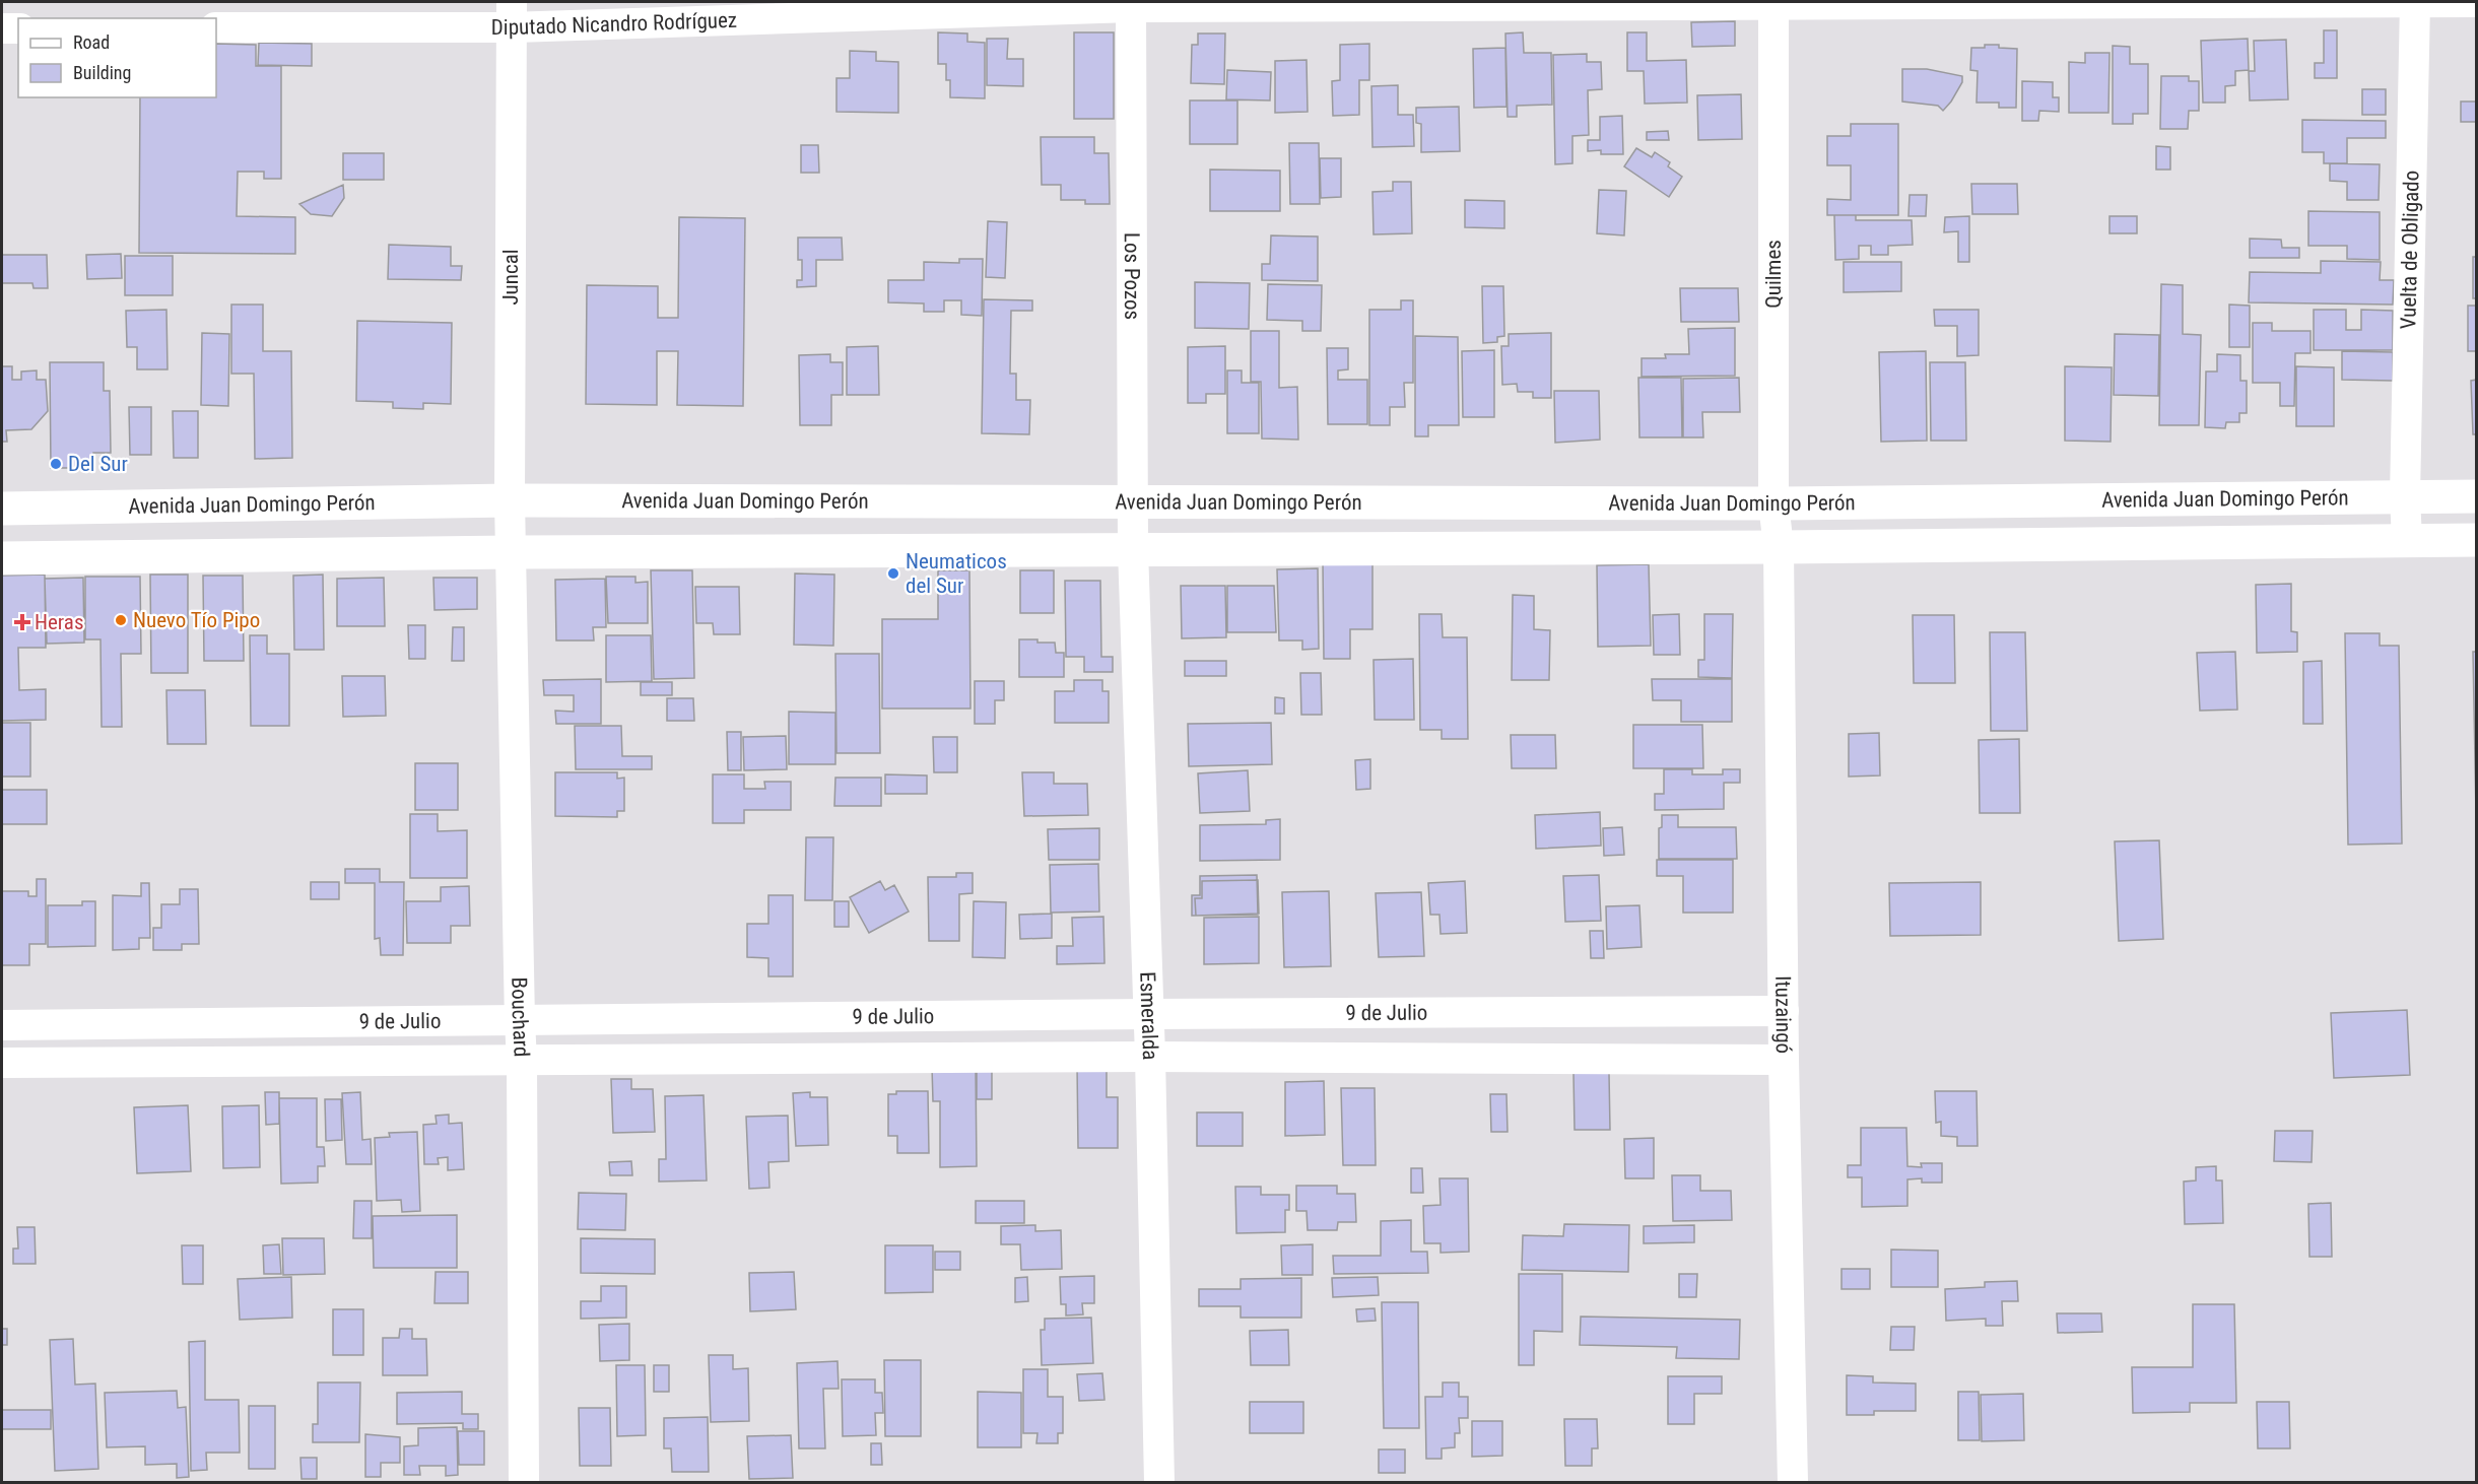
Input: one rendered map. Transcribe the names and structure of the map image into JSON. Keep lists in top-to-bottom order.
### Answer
{
  "streets": {
    "main road": ["Avenida Juan Domingo Perón"],
    "street": [
      "Diputado Nicandro Rodríguez",
      "Vuelta de Obligado",
      "Quilmes",
      "Los Pozos",
      "Juncal",
      "9 de Julio",
      "Ituzaingó",
      "Esmeralda",
      "Bouchard"
    ]
  },
  "crossings": [
    ["Diputado Nicandro Rodríguez", "Vuelta de Obligado"],
    ["Diputado Nicandro Rodríguez", "Quilmes"],
    ["Diputado Nicandro Rodríguez", "Los Pozos"],
    ["Diputado Nicandro Rodríguez", "Juncal"],
    ["Vuelta de Obligado", "Avenida Juan Domingo Perón"],
    ["Quilmes", "Avenida Juan Domingo Perón"],
    ["Quilmes", "Ituzaingó"],
    ["Los Pozos", "Avenida Juan Domingo Perón"],
    ["Los Pozos", "Esmeralda"],
    ["Juncal", "Avenida Juan Domingo Perón"],
    ["Juncal", "Bouchard"],
    ["Avenida Juan Domingo Perón", "Ituzaingó"],
    ["Avenida Juan Domingo Perón", "Esmeralda"],
    ["Avenida Juan Domingo Perón", "Bouchard"],
    ["9 de Julio", "Ituzaingó"],
    ["9 de Julio", "Esmeralda"],
    ["9 de Julio", "Bouchard"]
  ],
  "places": {
    "other": ["Del Sur", "Neumaticos del Sur", "Nuevo Tío Pipo"],
    "health": ["Heras"]
  },
  "legend": ["Road", "Building"]
}
